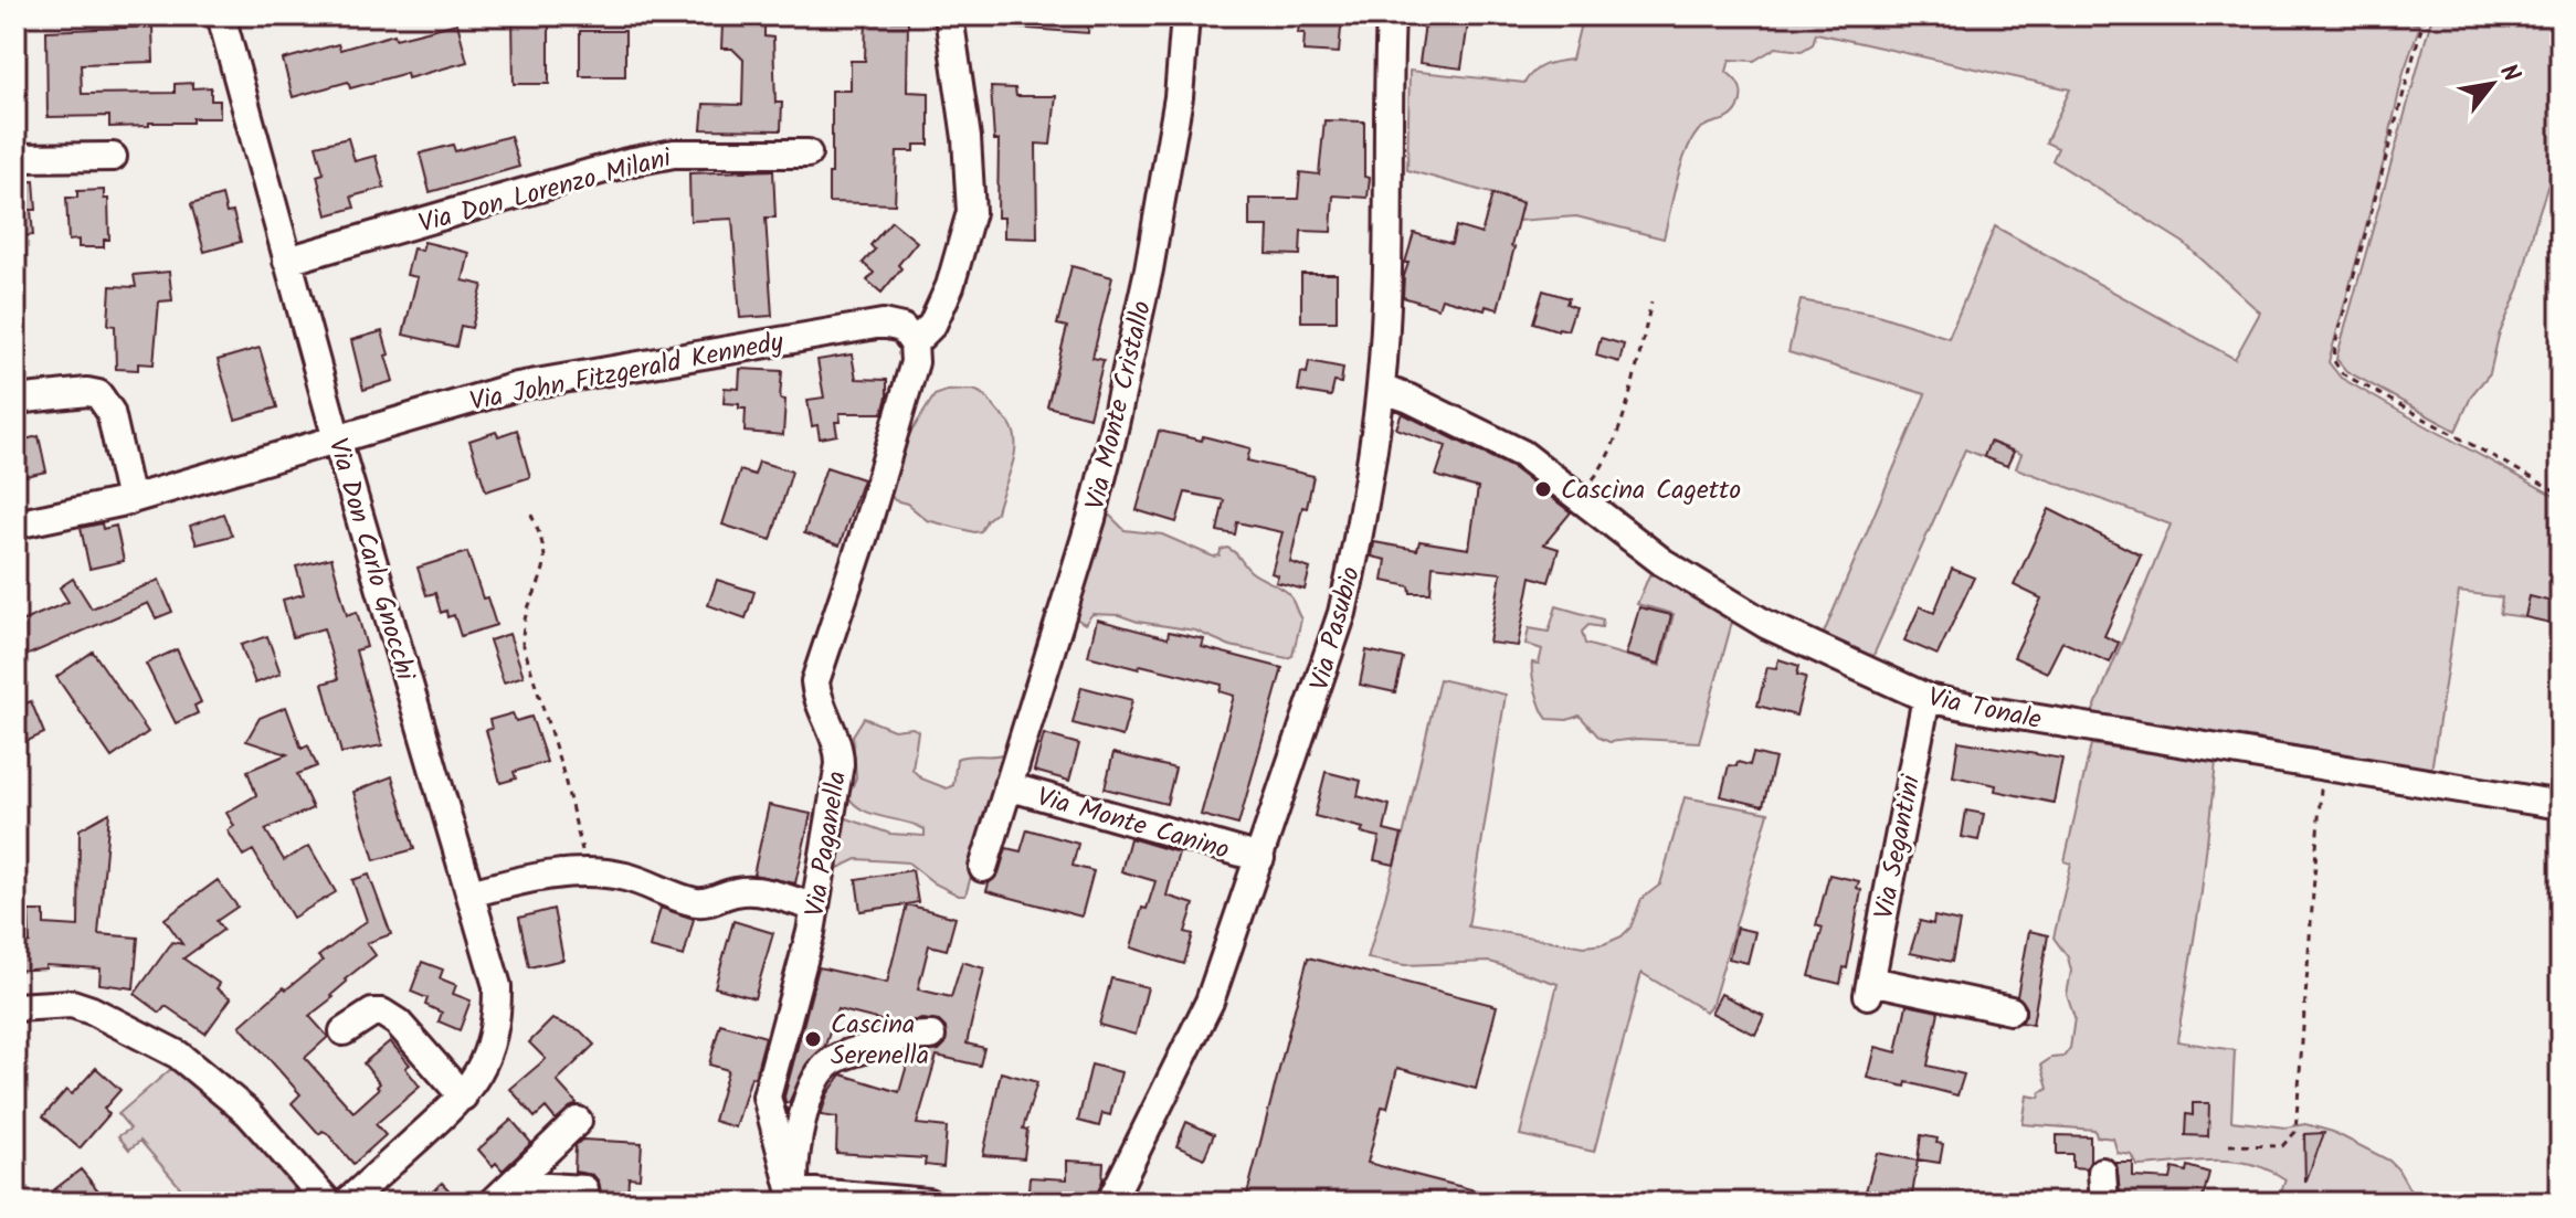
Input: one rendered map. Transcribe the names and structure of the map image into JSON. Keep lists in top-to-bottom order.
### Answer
{
  "streets": {
    "street": [
      "Via Don Lorenzo Milani",
      "Via John Fitzgerald Kennedy",
      "Via Monte Cristallo",
      "Via Don Carlo Gnocchi",
      "Via Pasubio",
      "Via Tonale",
      "Via Monte Canino",
      "Via Paganella",
      "Via Segantini"
    ]
  },
  "crossings": [
    ["Via Don Lorenzo Milani", "Via Don Carlo Gnocchi"],
    ["Via John Fitzgerald Kennedy", "Via Don Carlo Gnocchi"],
    ["Via John Fitzgerald Kennedy", "Via Paganella"],
    ["Via Monte Cristallo", "Via Monte Canino"],
    ["Via Pasubio", "Via Tonale"],
    ["Via Pasubio", "Via Monte Canino"],
    ["Via Tonale", "Via Segantini"]
  ],
  "places": ["Cascina Cagetto", "Cascina Serenella"],
  "north": "top right"
}
